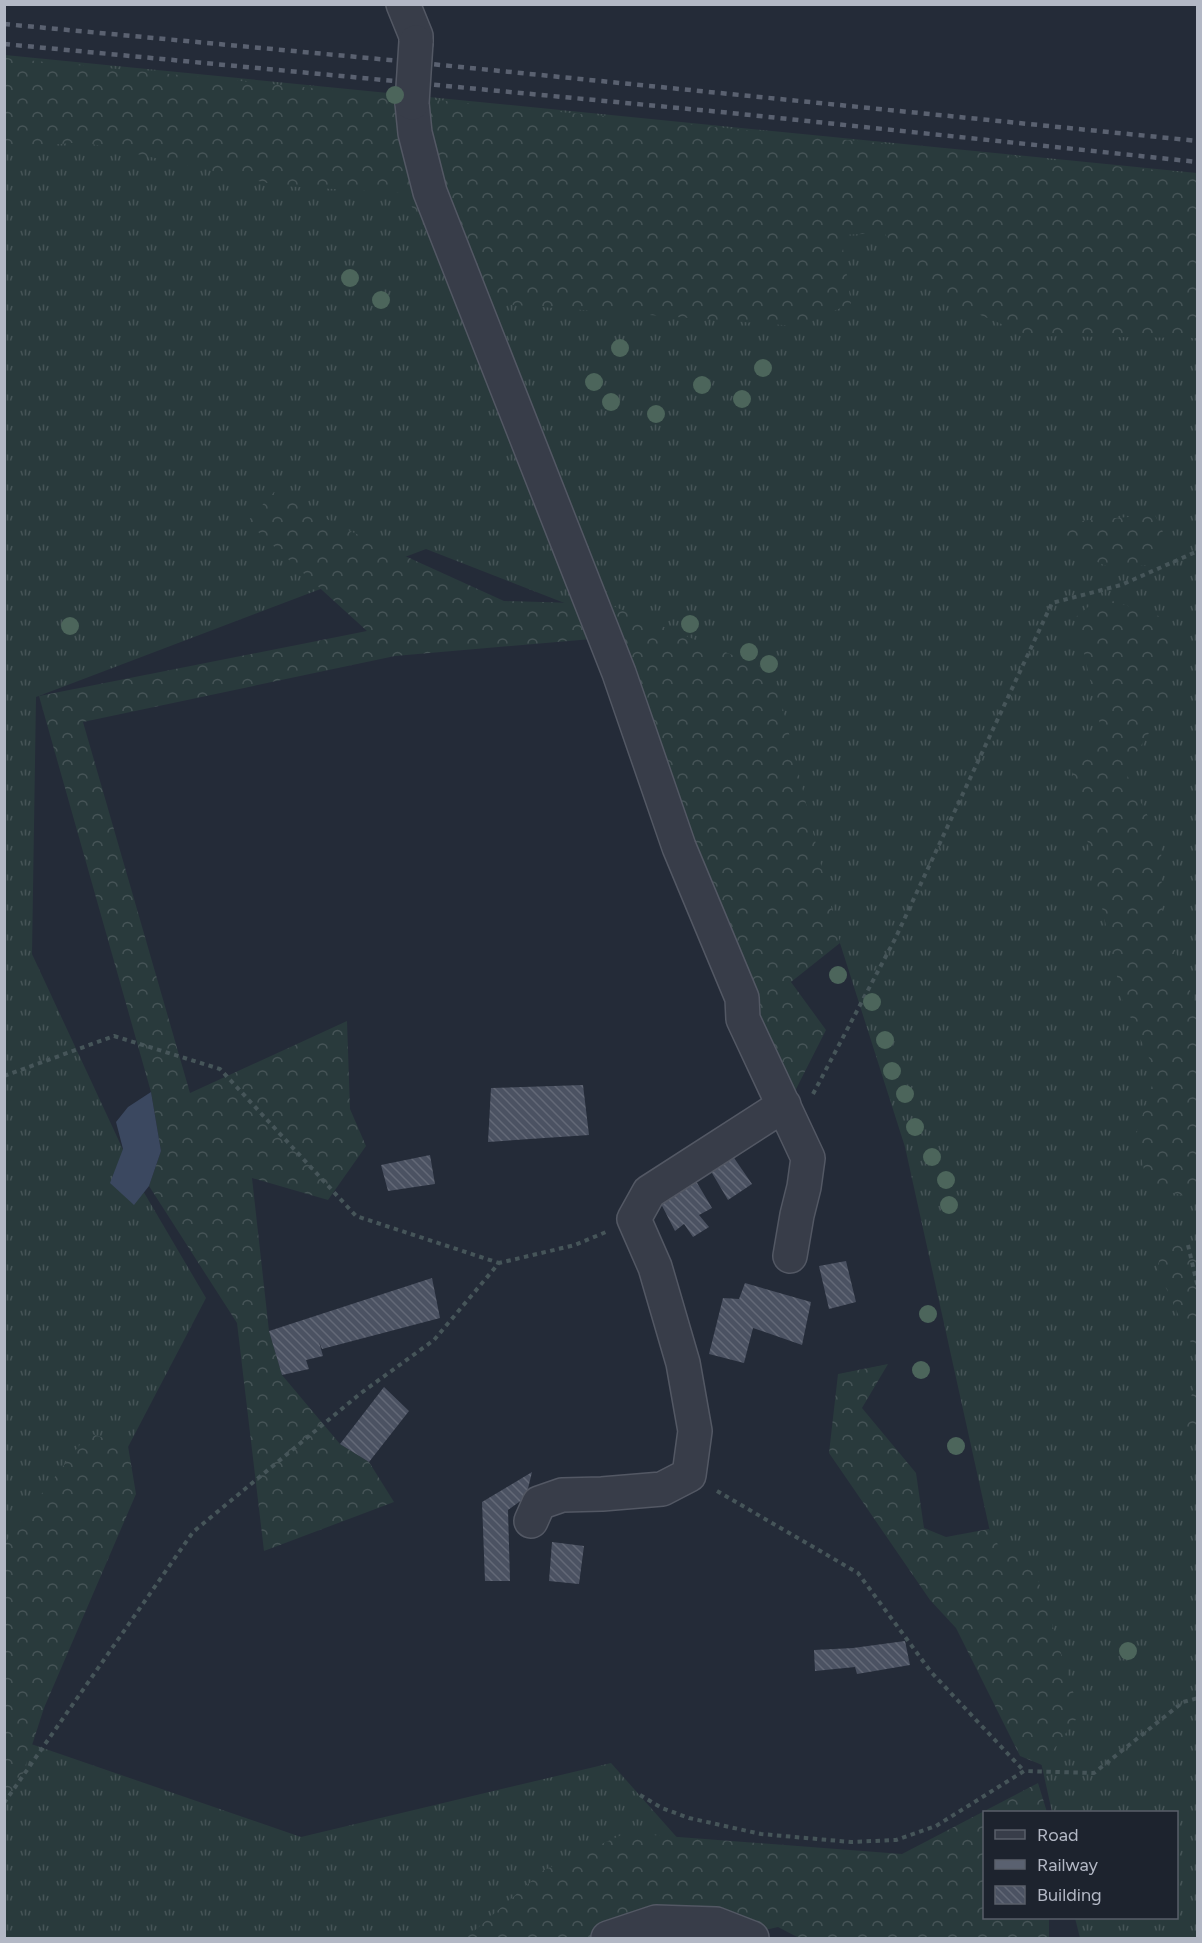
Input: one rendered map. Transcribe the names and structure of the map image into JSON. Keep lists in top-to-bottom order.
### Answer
{
  "legend": ["Road", "Railway", "Building"]
}
